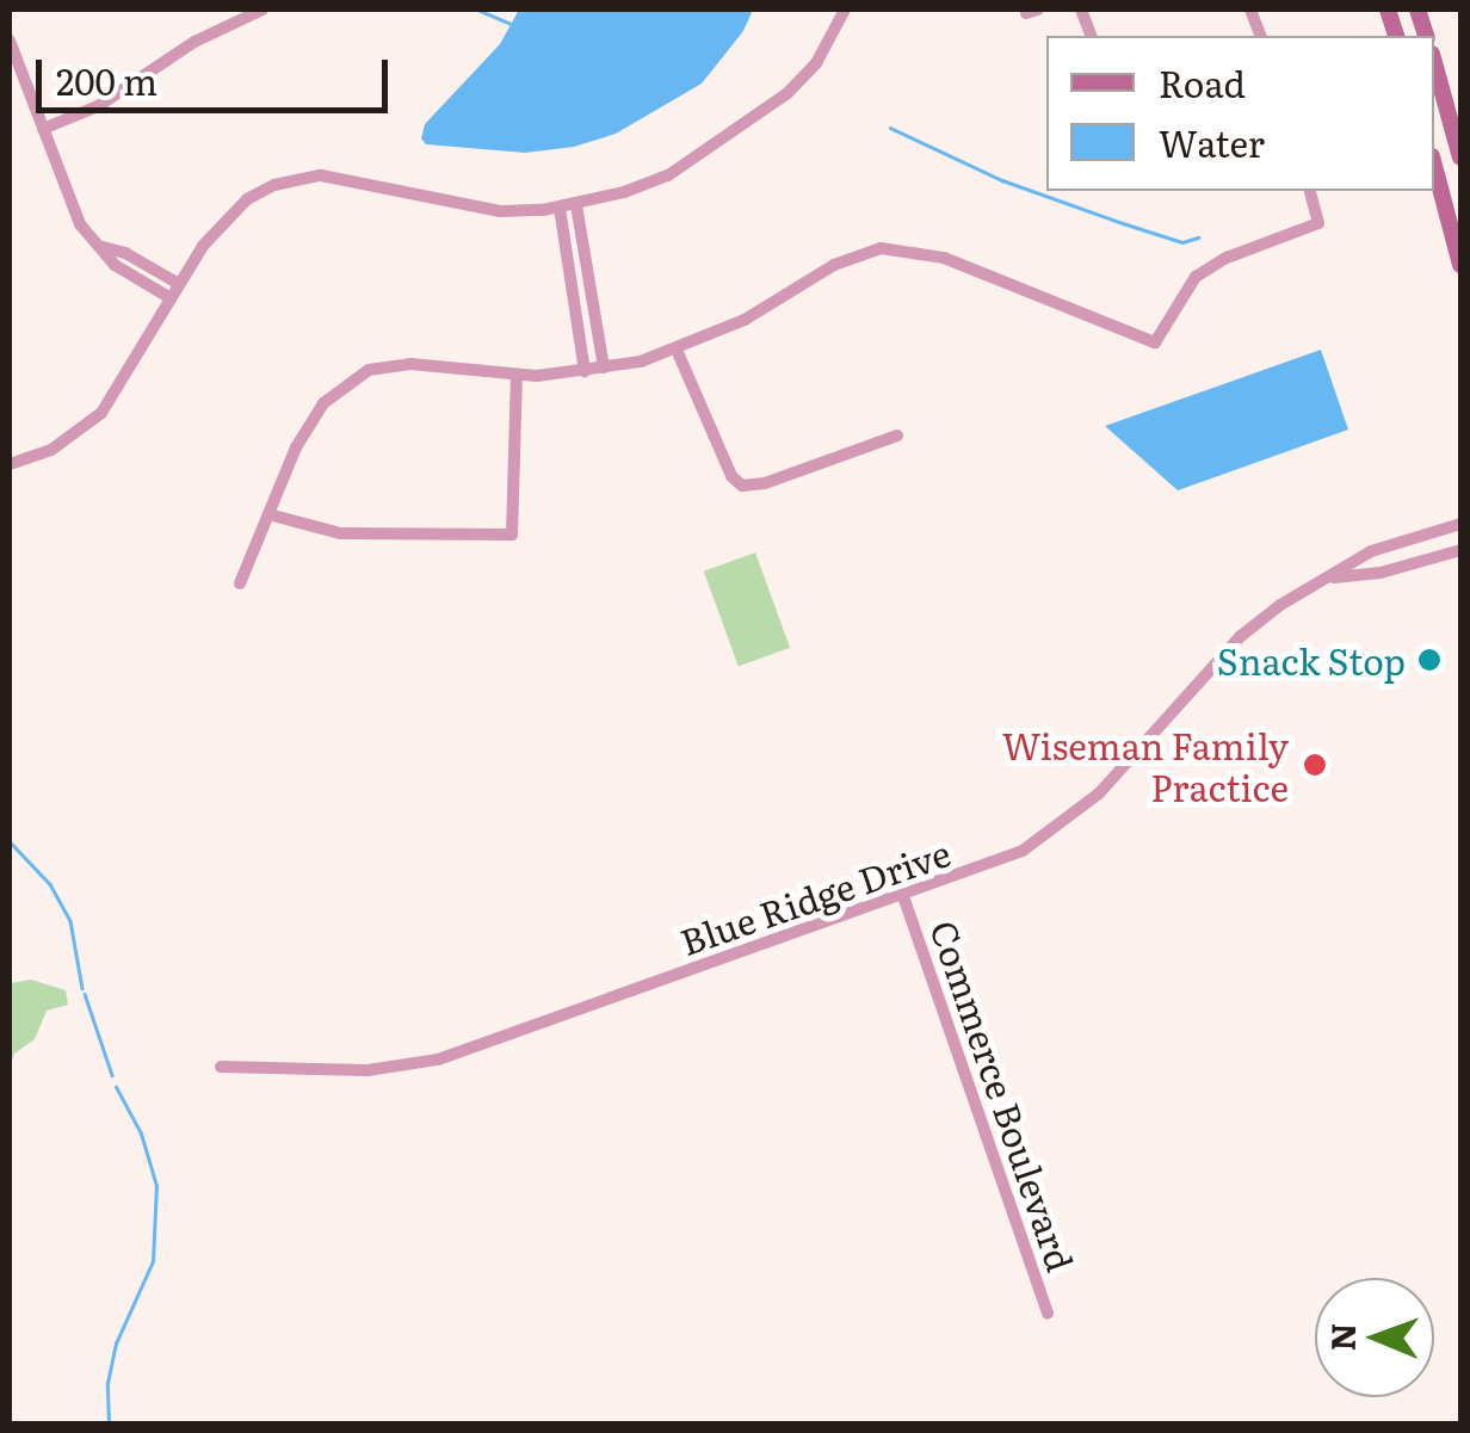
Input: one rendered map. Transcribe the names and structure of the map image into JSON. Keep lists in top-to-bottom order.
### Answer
{
  "streets": {
    "street": ["Blue Ridge Drive", "Commerce Boulevard"]
  },
  "crossings": [
    ["Blue Ridge Drive", "Commerce Boulevard"]
  ],
  "places": ["Snack Stop", "Wiseman Family Practice"],
  "legend": ["Road", "Water"],
  "scale_bar": "200 m",
  "north": "left"
}
